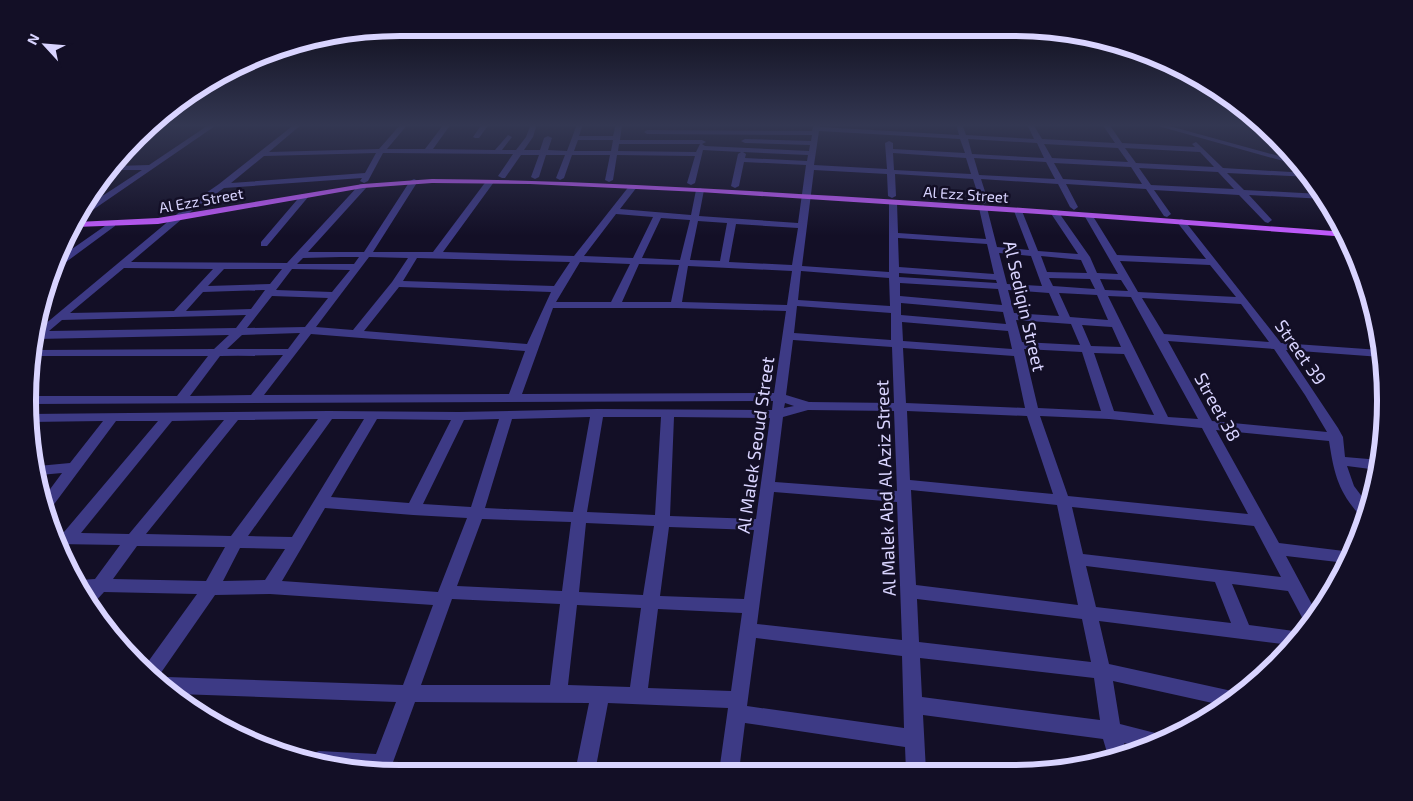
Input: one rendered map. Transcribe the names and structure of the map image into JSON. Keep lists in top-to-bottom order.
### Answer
{
  "streets": {
    "main road": ["Al Ezz Street"],
    "street": [
      "Al Sediqin Street",
      "Street 39",
      "Street 38",
      "Al Malek Seoud Street",
      "Al Malek Abd Al Aziz Street"
    ]
  },
  "crossings": [
    ["Al Ezz Street", "Al Sediqin Street"],
    ["Al Ezz Street", "Street 39"],
    ["Al Ezz Street", "Street 38"],
    ["Al Ezz Street", "Al Malek Seoud Street"],
    ["Al Ezz Street", "Al Malek Abd Al Aziz Street"]
  ],
  "north": "top left"
}
